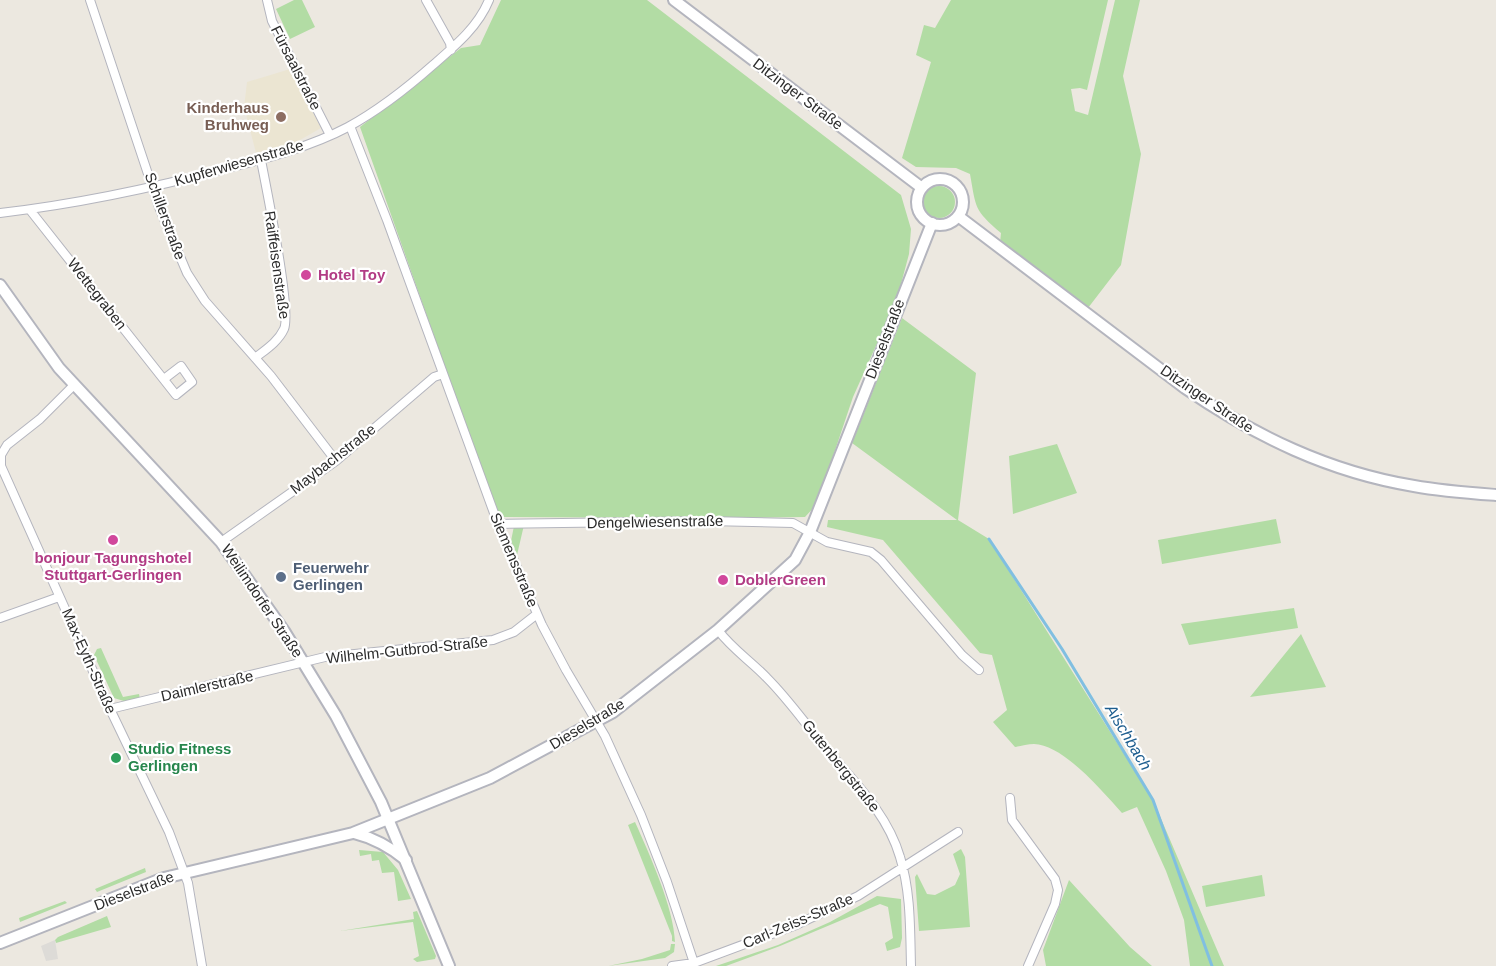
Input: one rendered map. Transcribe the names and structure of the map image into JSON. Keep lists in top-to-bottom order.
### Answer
{
  "streets": {
    "main road": ["Ditzinger Straße", "Dieselstraße", "Weilimdorfer Straße"],
    "street": [
      "Fürsaalstraße",
      "Kupferwiesenstraße",
      "Schillerstraße",
      "Raiffeisenstraße",
      "Wettegraben",
      "Maybachstraße",
      "Dengelwiesenstraße",
      "Siemensstraße",
      "Wilhelm-Gutbrod-Straße",
      "Max-Eyth-Straße",
      "Daimlerstraße",
      "Gutenbergstraße",
      "Carl-Zeiss-Straße"
    ]
  },
  "crossings": [
    ["Fürsaalstraße", "Kupferwiesenstraße"],
    ["Ditzinger Straße", "Dieselstraße"],
    ["Kupferwiesenstraße", "Schillerstraße"],
    ["Kupferwiesenstraße", "Raiffeisenstraße"],
    ["Kupferwiesenstraße", "Wettegraben"],
    ["Kupferwiesenstraße", "Siemensstraße"],
    ["Schillerstraße", "Raiffeisenstraße"],
    ["Schillerstraße", "Maybachstraße"],
    ["Dieselstraße", "Dengelwiesenstraße"],
    ["Dieselstraße", "Siemensstraße"],
    ["Dieselstraße", "Weilimdorfer Straße"],
    ["Dieselstraße", "Max-Eyth-Straße"],
    ["Dieselstraße", "Gutenbergstraße"],
    ["Maybachstraße", "Siemensstraße"],
    ["Maybachstraße", "Weilimdorfer Straße"],
    ["Dengelwiesenstraße", "Siemensstraße"],
    ["Siemensstraße", "Wilhelm-Gutbrod-Straße"],
    ["Siemensstraße", "Carl-Zeiss-Straße"],
    ["Weilimdorfer Straße", "Wilhelm-Gutbrod-Straße"],
    ["Weilimdorfer Straße", "Max-Eyth-Straße"],
    ["Weilimdorfer Straße", "Daimlerstraße"],
    ["Wilhelm-Gutbrod-Straße", "Daimlerstraße"],
    ["Max-Eyth-Straße", "Daimlerstraße"],
    ["Gutenbergstraße", "Carl-Zeiss-Straße"]
  ],
  "water": ["Aischbach"],
  "places": [
    "Kinderhaus Bruhweg",
    "Hotel Toy",
    "bonjour Tagungshotel Stuttgart-Gerlingen",
    "Feuerwehr Gerlingen",
    "DoblerGreen",
    "Studio Fitness Gerlingen"
  ]
}
